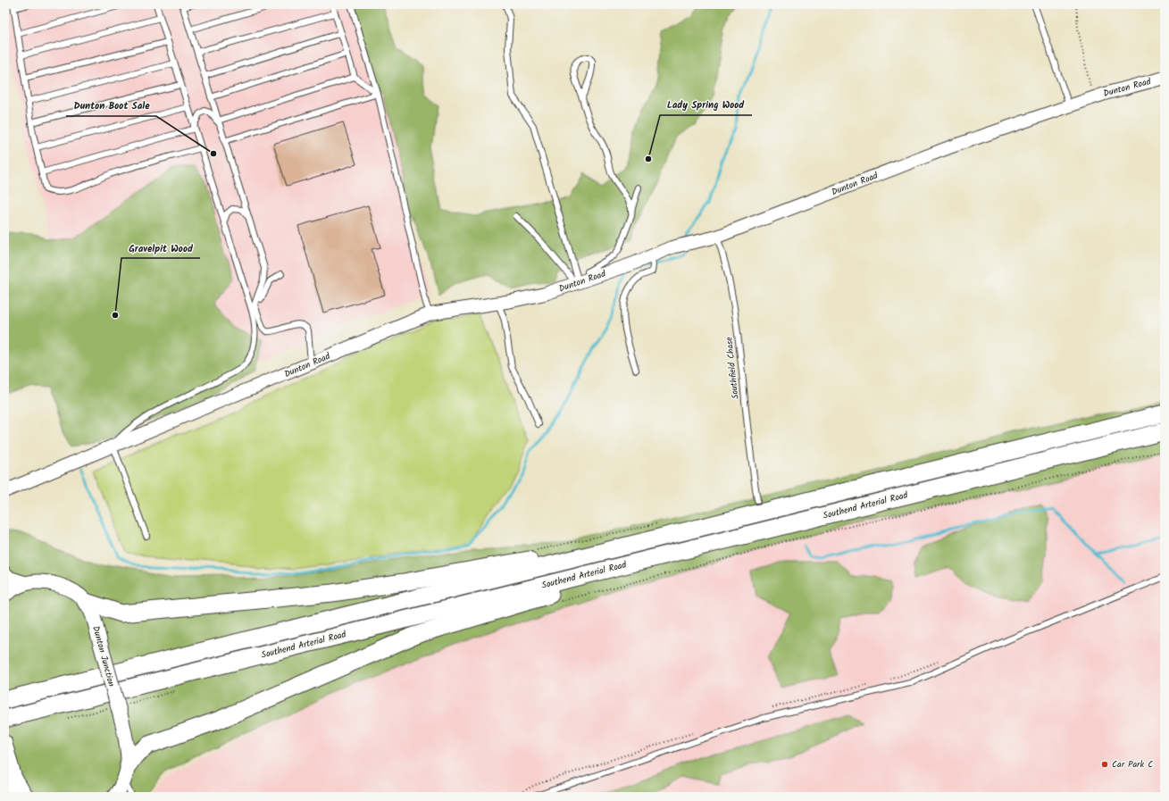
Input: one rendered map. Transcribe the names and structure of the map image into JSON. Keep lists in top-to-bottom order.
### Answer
{
  "streets": {
    "highway": ["Southend Arterial Road"],
    "main road": ["Dunton Junction"],
    "street": ["Dunton Road"],
    "lane": ["Southfield Chase"]
  },
  "crossings": [
    ["Dunton Road", "Southfield Chase"],
    ["Southfield Chase", "Southend Arterial Road"]
  ],
  "places": [
    "Dunton Boot Sale",
    "Lady Spring Wood",
    "Gravelpit Wood",
    "Car Park C"
  ]
}
